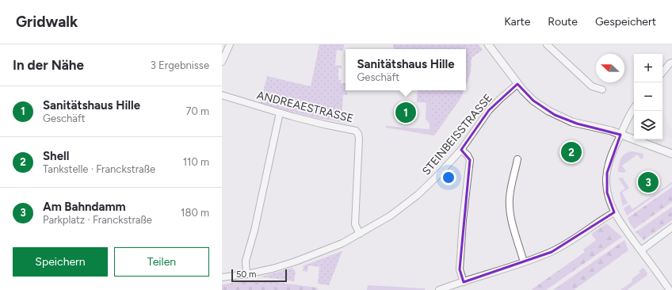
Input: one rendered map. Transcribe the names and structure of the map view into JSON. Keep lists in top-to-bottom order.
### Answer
{
  "streets": {
    "street": ["ANDREAESTRASSE", "STEINBEISSTRASSE"]
  },
  "crossings": [
    ["ANDREAESTRASSE", "STEINBEISSTRASSE"]
  ],
  "scale_bar": "50 m",
  "north": "left",
  "page": {
    "header": "Gridwalk",
    "nav": ["Karte", "Route", "Gespeichert"],
    "heading": ["In der Nähe", "3 Ergebnisse"],
    "popup": ["Sanitätshaus Hille", "Geschäft"],
    "map_buttons": ["+", "−"],
    "list": [
      {
        "mark": "1",
        "name": "Sanitätshaus Hille",
        "note": "Geschäft",
        "value": "70 m"
      },
      {
        "mark": "2",
        "name": "Shell",
        "note": "Tankstelle · Franckstraße",
        "value": "110 m"
      },
      {
        "mark": "3",
        "name": "Am Bahndamm",
        "note": "Parkplatz · Franckstraße",
        "value": "180 m"
      }
    ],
    "pins": ["1", "2", "3"],
    "buttons": ["Speichern", "Teilen"],
    "scale": "50 m"
  }
}
